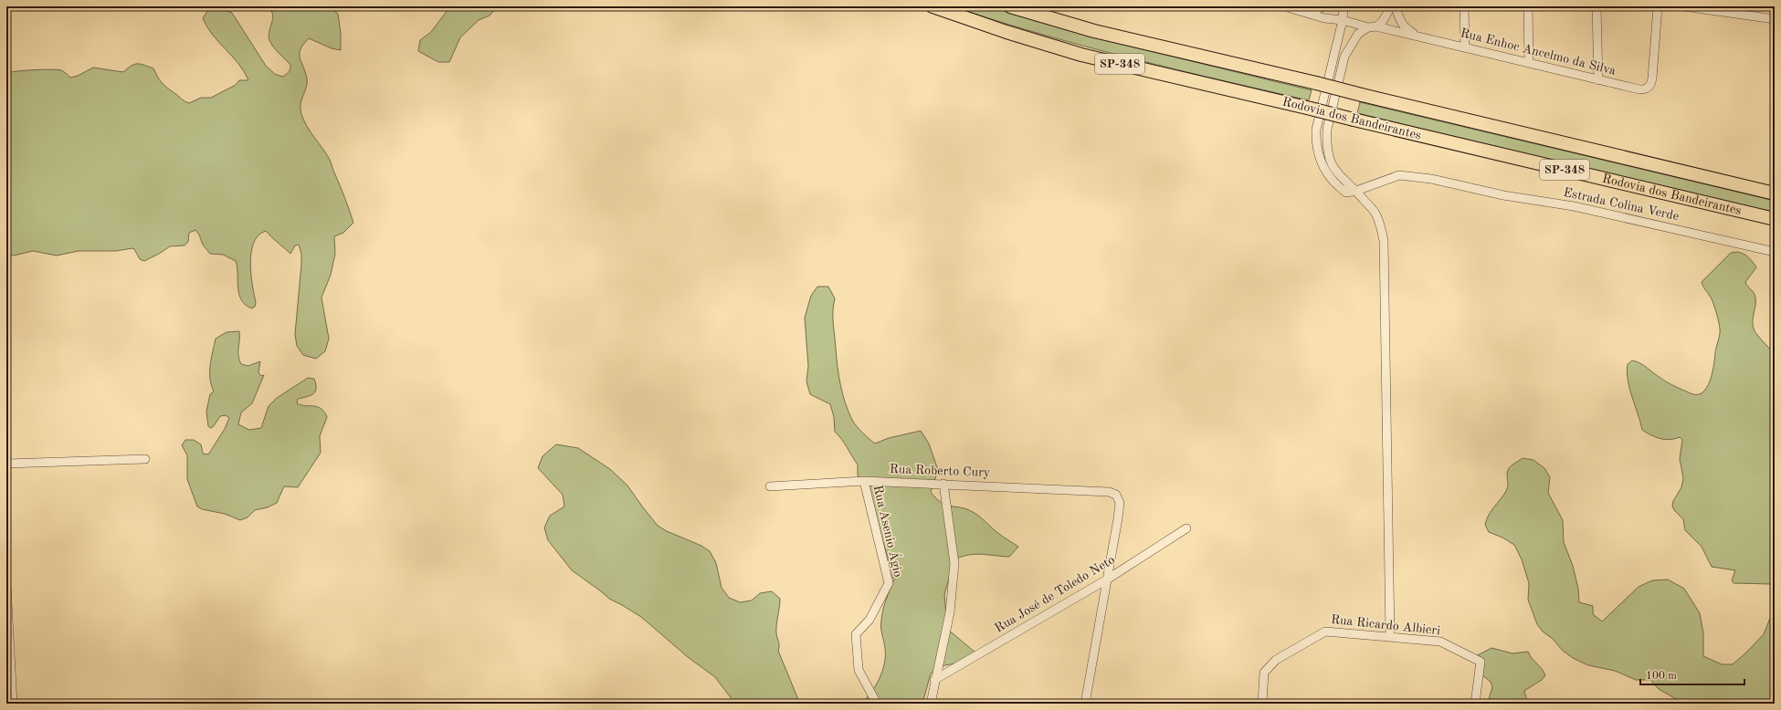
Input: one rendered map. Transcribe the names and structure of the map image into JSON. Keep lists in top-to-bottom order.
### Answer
{
  "streets": {
    "highway": ["SP-348", "Rodovia dos Bandeirantes"],
    "street": [
      "Rua Enhoc Ancelmo da Silva",
      "Estrada Colina Verde",
      "Rua Roberto Cury",
      "Rua Asenio Ágio",
      "Rua José de Toledo Neto",
      "Rua Ricardo Albieri"
    ]
  },
  "crossings": [
    ["Rua Enhoc Ancelmo da Silva", "Estrada Colina Verde"],
    ["Rua Roberto Cury", "Rua Asenio Ágio"],
    ["Rua Roberto Cury", "Rua José de Toledo Neto"]
  ],
  "scale_bar": "100 m"
}
